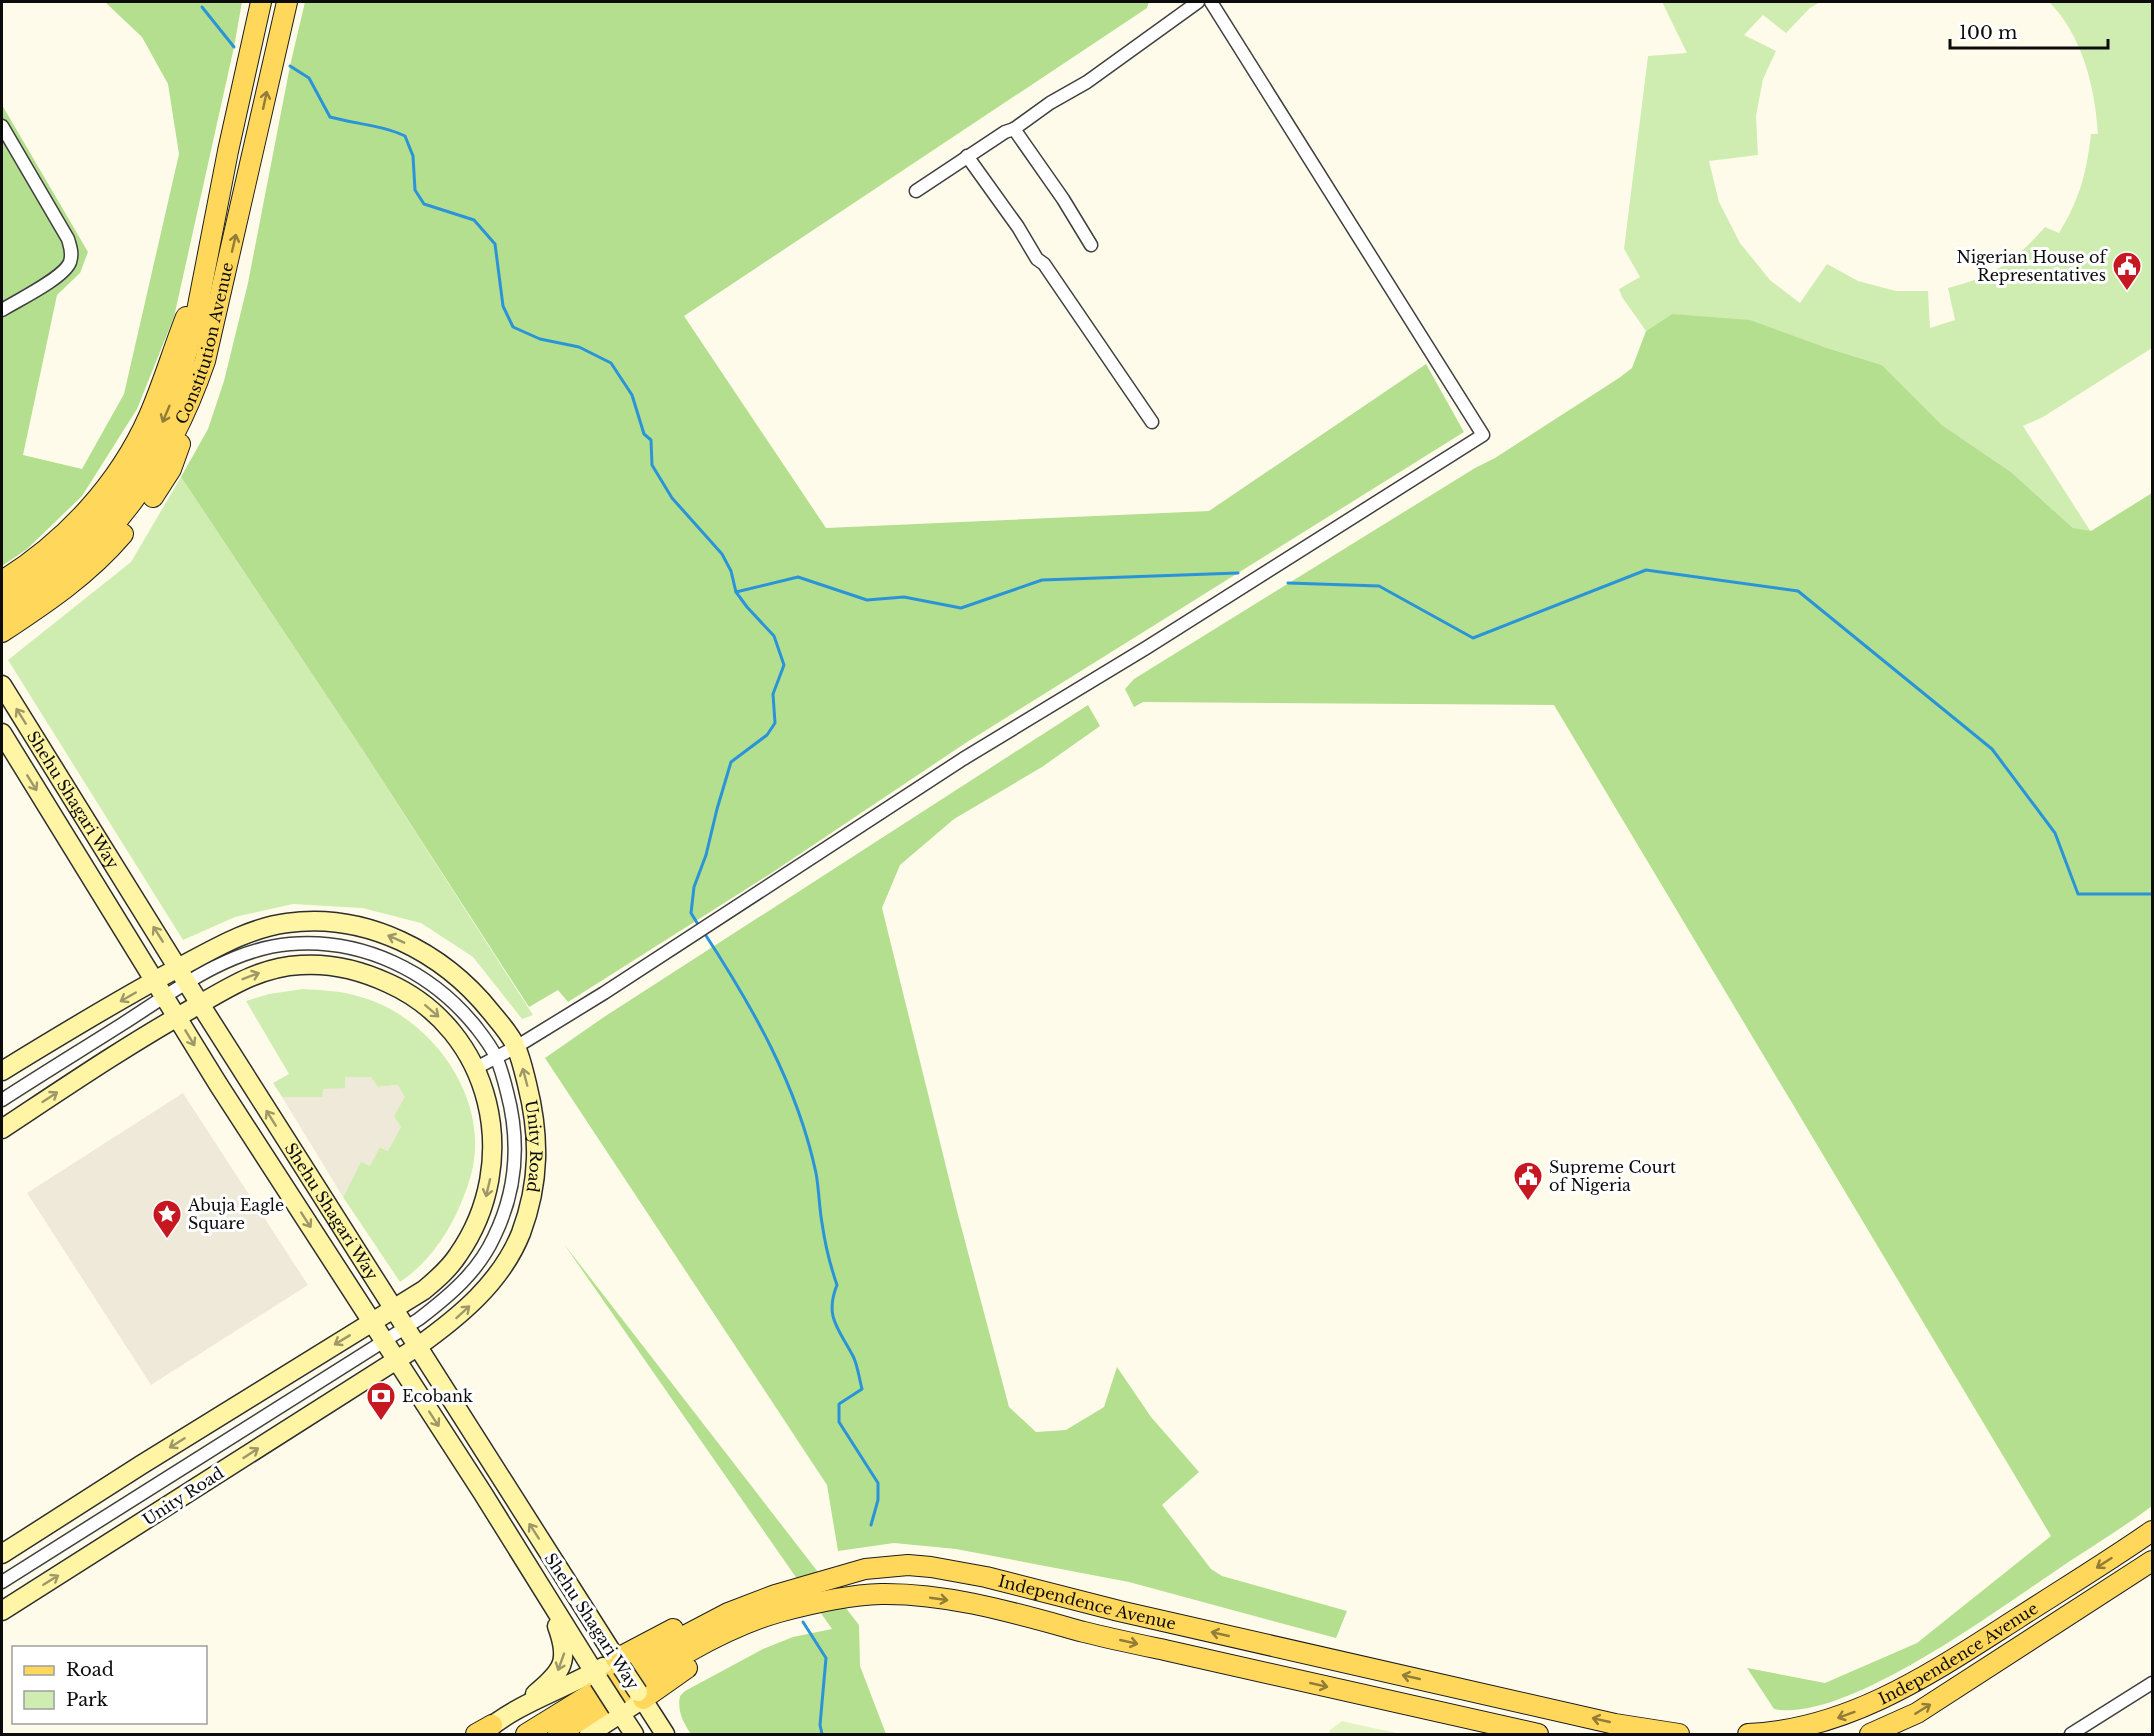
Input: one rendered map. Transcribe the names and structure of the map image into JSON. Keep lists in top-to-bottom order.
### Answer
{
  "streets": {
    "main road": ["Constitution Avenue", "Independence Avenue"],
    "street": ["Shehu Shagari Way", "Unity Road"]
  },
  "crossings": [
    ["Shehu Shagari Way", "Unity Road"]
  ],
  "places": {
    "public building": ["Nigerian House of Representatives", "Supreme Court of Nigeria"],
    "place": ["Abuja Eagle Square"],
    "bank": ["Ecobank"]
  },
  "legend": ["Road", "Park"],
  "scale_bar": "100 m"
}
